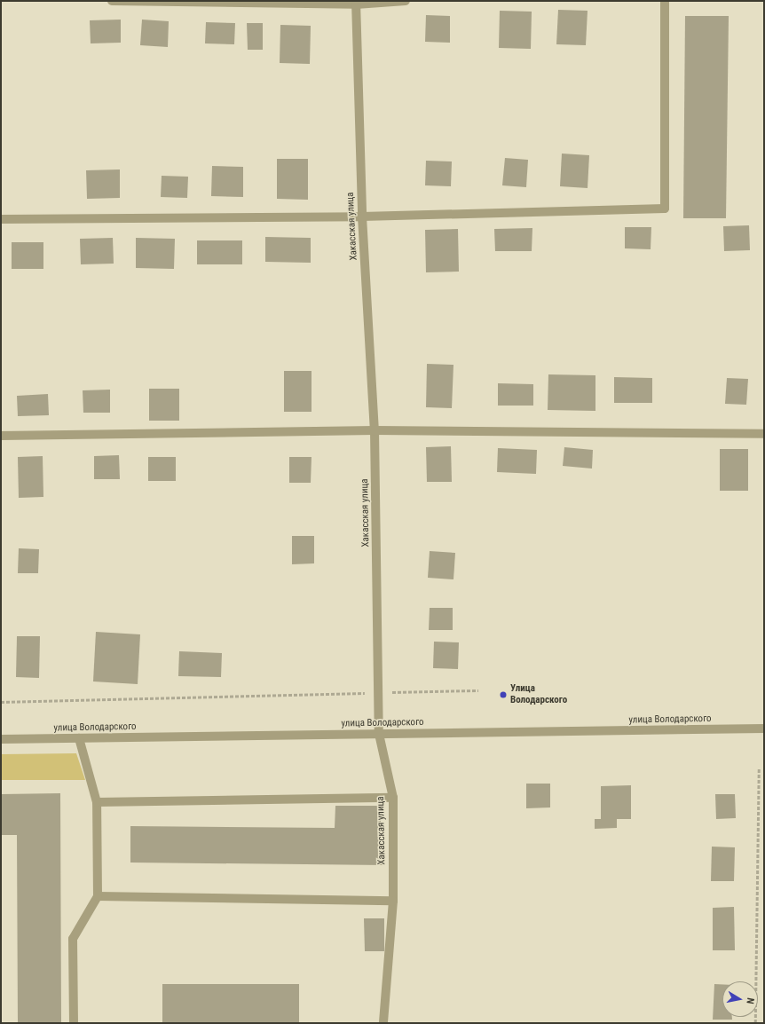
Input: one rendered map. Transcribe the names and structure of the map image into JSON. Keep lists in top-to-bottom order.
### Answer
{
  "streets": {
    "street": ["Хакасская улица", "улица Володарского"]
  },
  "crossings": [
    ["Хакасская улица", "улица Володарского"]
  ],
  "places": ["Улица Володарского"],
  "north": "right"
}
